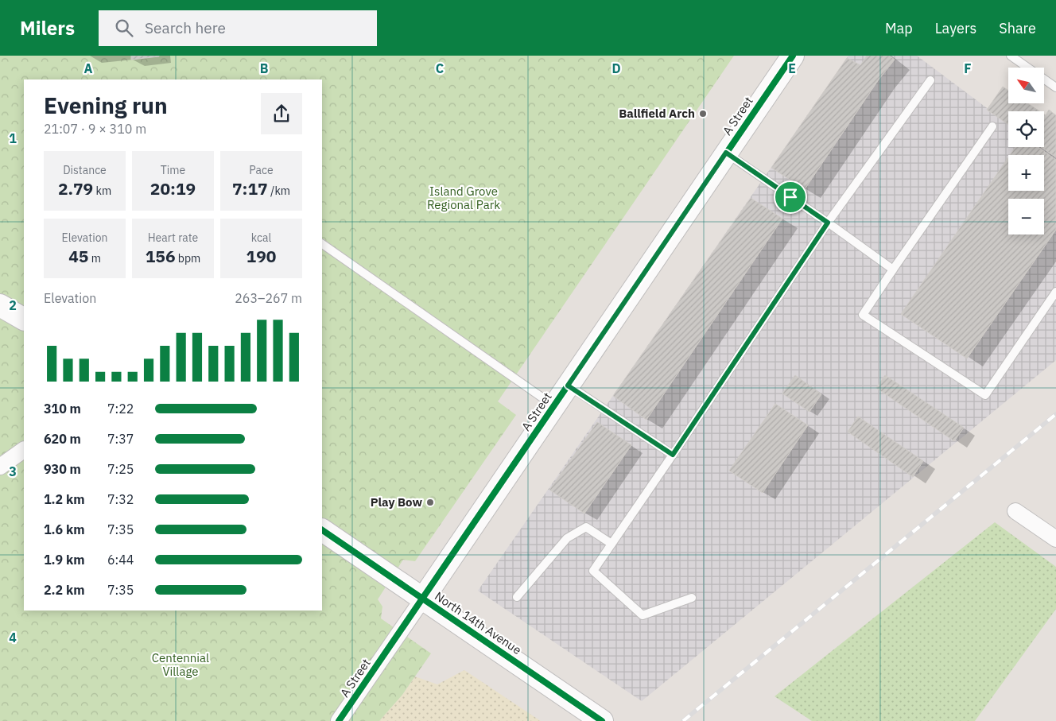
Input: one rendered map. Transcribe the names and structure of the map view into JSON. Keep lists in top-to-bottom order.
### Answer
{
  "streets": {
    "street": ["A Street", "North 14th Avenue"]
  },
  "crossings": [
    ["A Street", "North 14th Avenue"]
  ],
  "parks": ["Island Grove Regional Park", "Centennial Village"],
  "places": ["Ballfield Arch", "Play Bow"],
  "north": "top left",
  "page": {
    "header": "Milers",
    "search": "Search here",
    "nav": ["Map", "Layers", "Share"],
    "map_buttons": ["+", "−"],
    "heading": ["Evening run", "21:07 · 9 × 310 m"],
    "stats": [
      ["Distance", "2.79 km"],
      ["Time", "20:19"],
      ["Pace", "7:17 /km"],
      ["Elevation", "45 m"],
      ["Heart rate", "156 bpm"],
      ["kcal", "190"]
    ],
    "chart": ["Elevation", "263–267 m"],
    "list": [
      {
        "name": "310 m",
        "note": "7:22"
      },
      {
        "name": "620 m",
        "note": "7:37"
      },
      {
        "name": "930 m",
        "note": "7:25"
      },
      {
        "name": "1.2 km",
        "note": "7:32"
      },
      {
        "name": "1.6 km",
        "note": "7:35"
      },
      {
        "name": "1.9 km",
        "note": "6:44"
      },
      {
        "name": "2.2 km",
        "note": "7:35"
      }
    ]
  },
  "grid": {
    "columns": [
      "A",
      "B",
      "C",
      "D",
      "E",
      "F"
    ],
    "rows": [
      "1",
      "2",
      "3",
      "4"
    ]
  }
}
